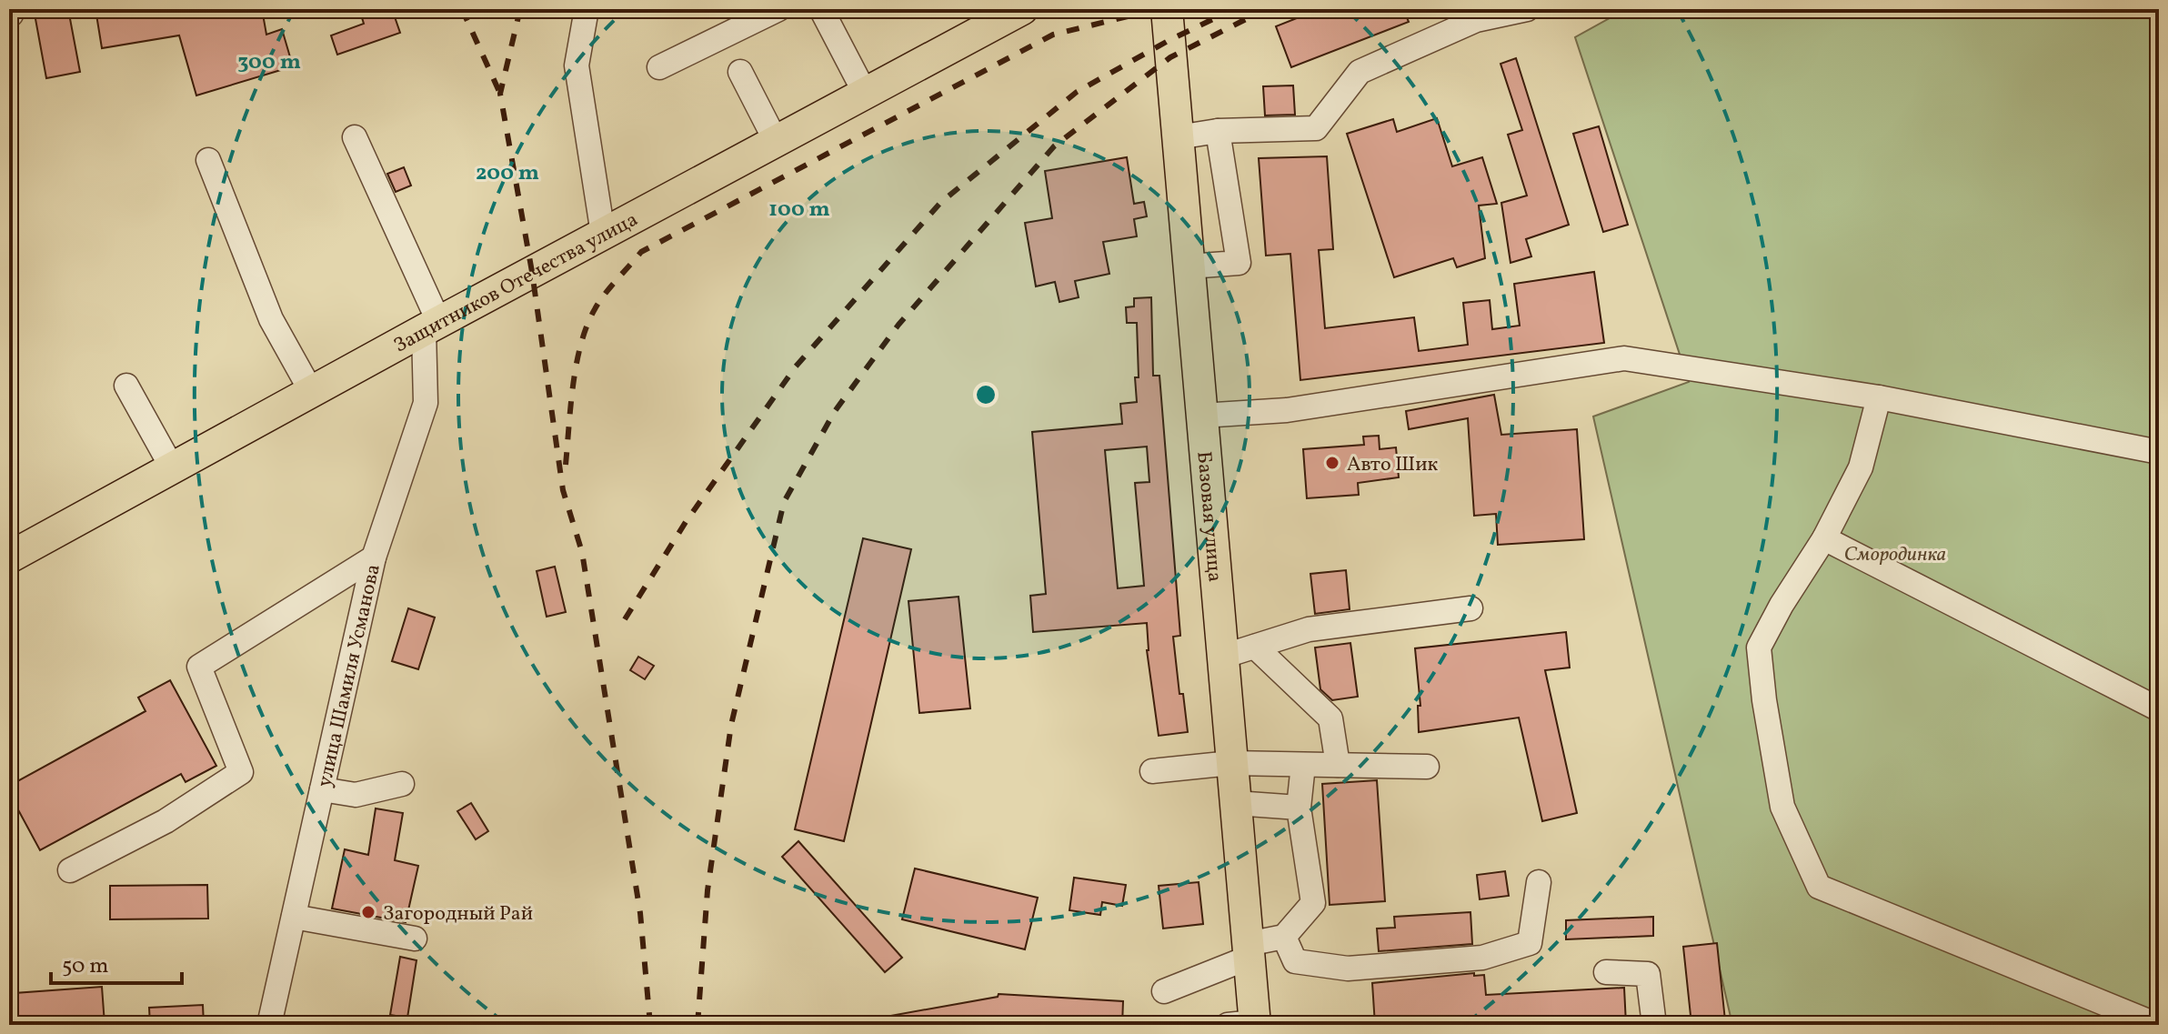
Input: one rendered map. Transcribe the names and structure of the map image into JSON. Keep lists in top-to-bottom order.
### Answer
{
  "streets": {
    "main road": ["Защитников Отечества улица", "Базовая улица"],
    "street": ["улица Шамиля Усманова"]
  },
  "crossings": [
    ["Защитников Отечества улица", "улица Шамиля Усманова"]
  ],
  "parks": ["Смородинка"],
  "places": ["Авто Шик", "Загородный Рай"],
  "scale_bar": "50 m",
  "rings": ["300 m", "200 m", "100 m"]
}
